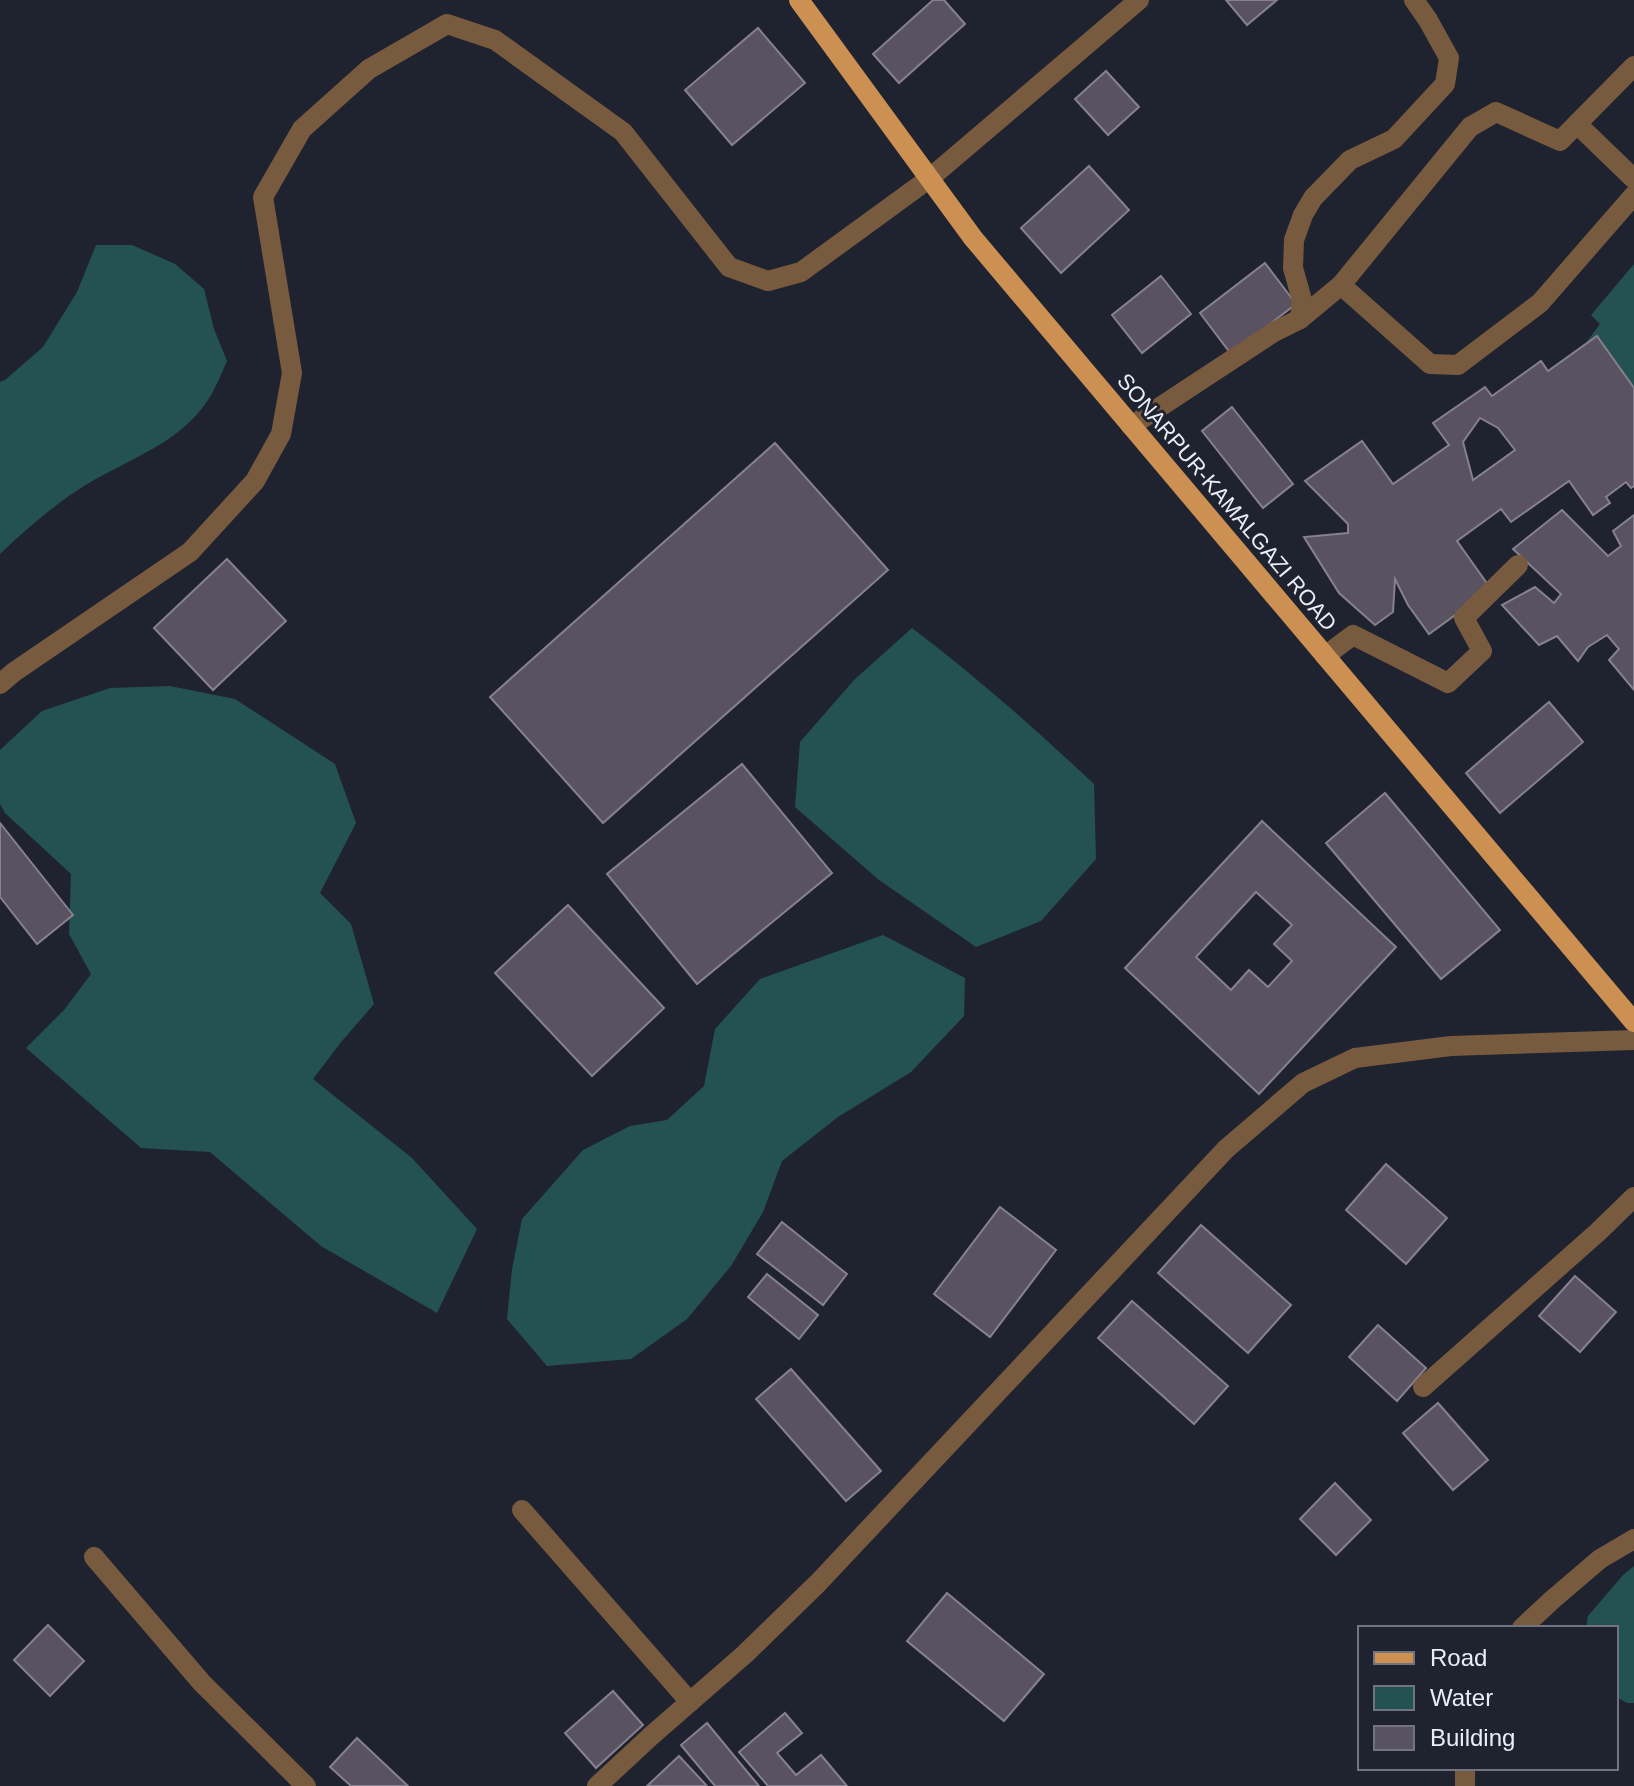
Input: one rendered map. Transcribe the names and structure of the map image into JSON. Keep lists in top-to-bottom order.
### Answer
{
  "streets": {
    "main road": ["SONARPUR-KAMALGAZI ROAD"]
  },
  "legend": ["Road", "Water", "Building"]
}
